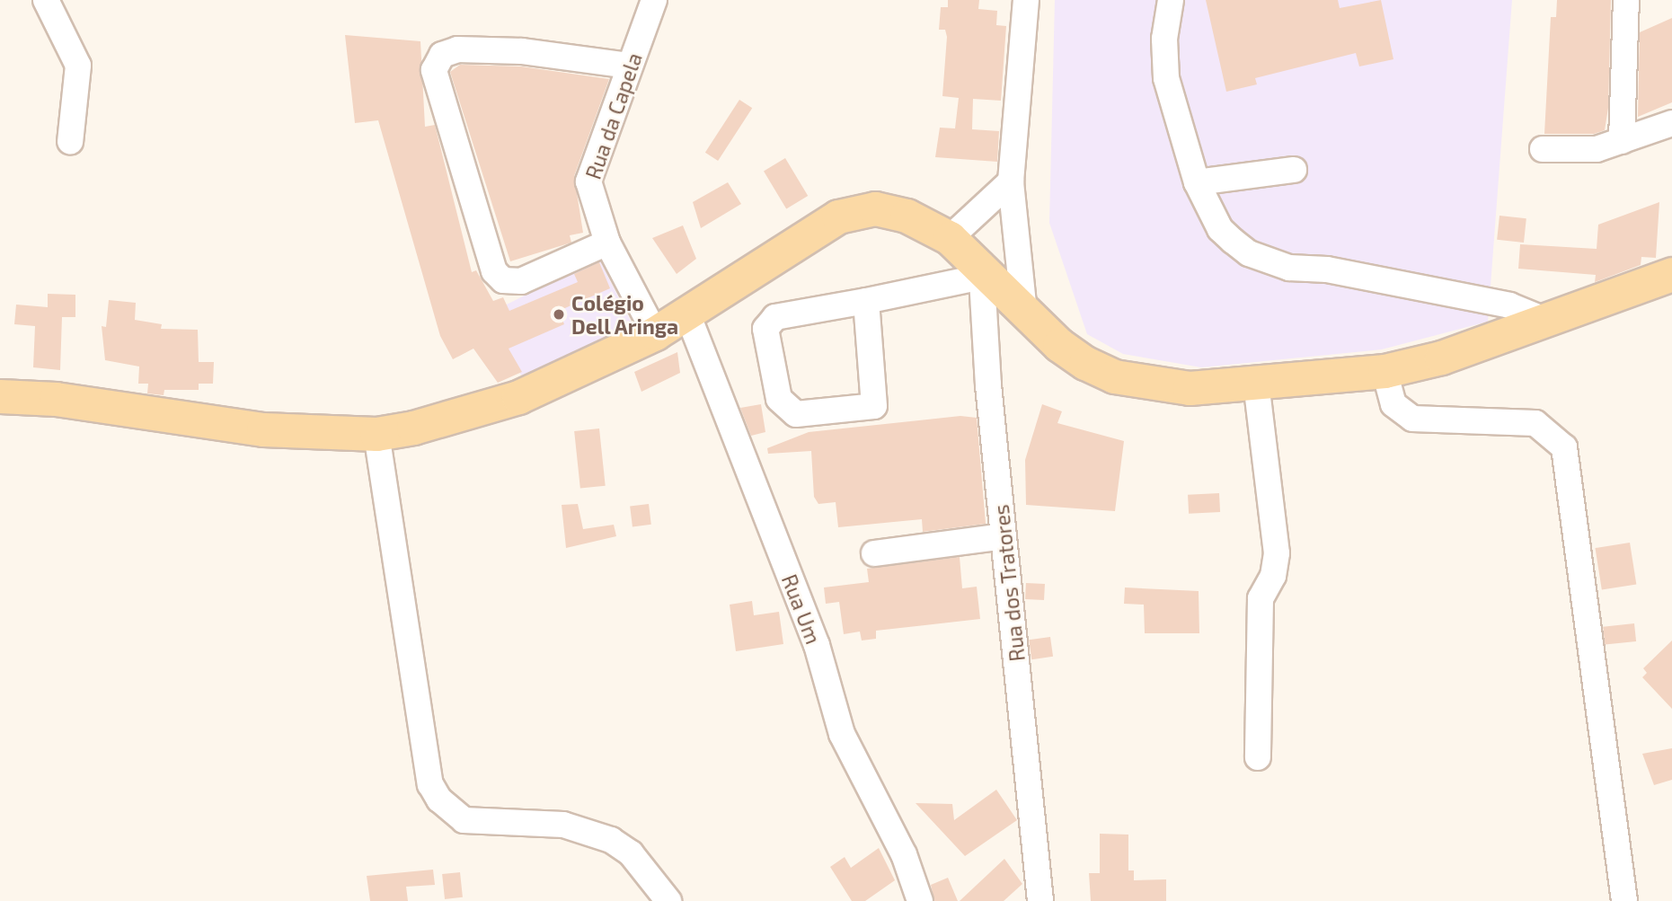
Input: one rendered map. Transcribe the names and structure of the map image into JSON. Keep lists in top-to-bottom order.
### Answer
{
  "streets": {
    "street": ["Rua da Capela", "Rua dos Tratores", "Rua Um"]
  },
  "places": ["Colégio Dell Aringa"]
}
